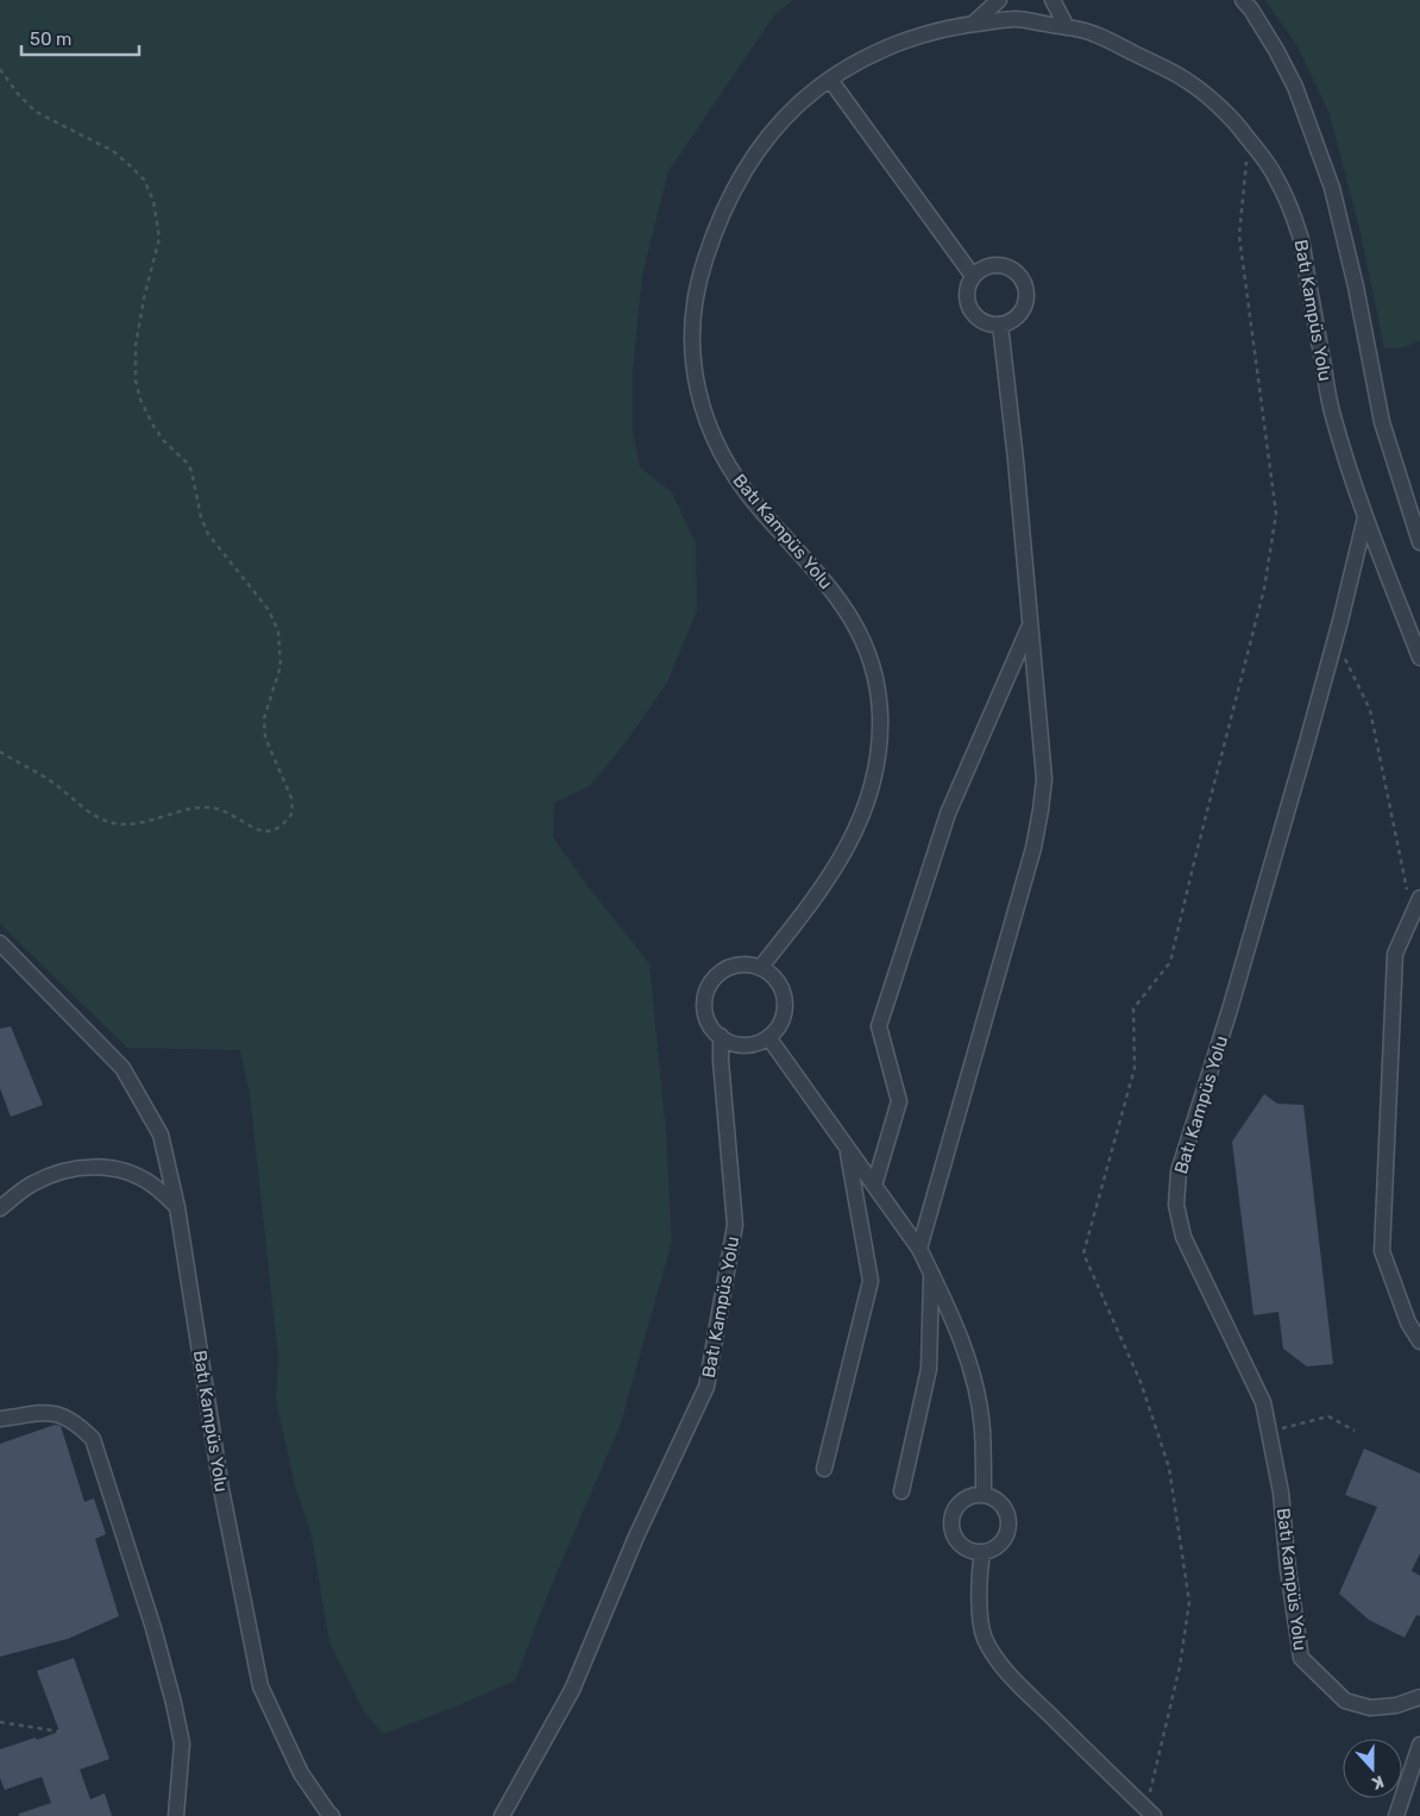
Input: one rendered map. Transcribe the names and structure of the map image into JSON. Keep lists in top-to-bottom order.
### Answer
{
  "streets": {
    "street": ["Batı Kampüs Yolu"]
  },
  "scale_bar": "50 m",
  "north": "bottom"
}
